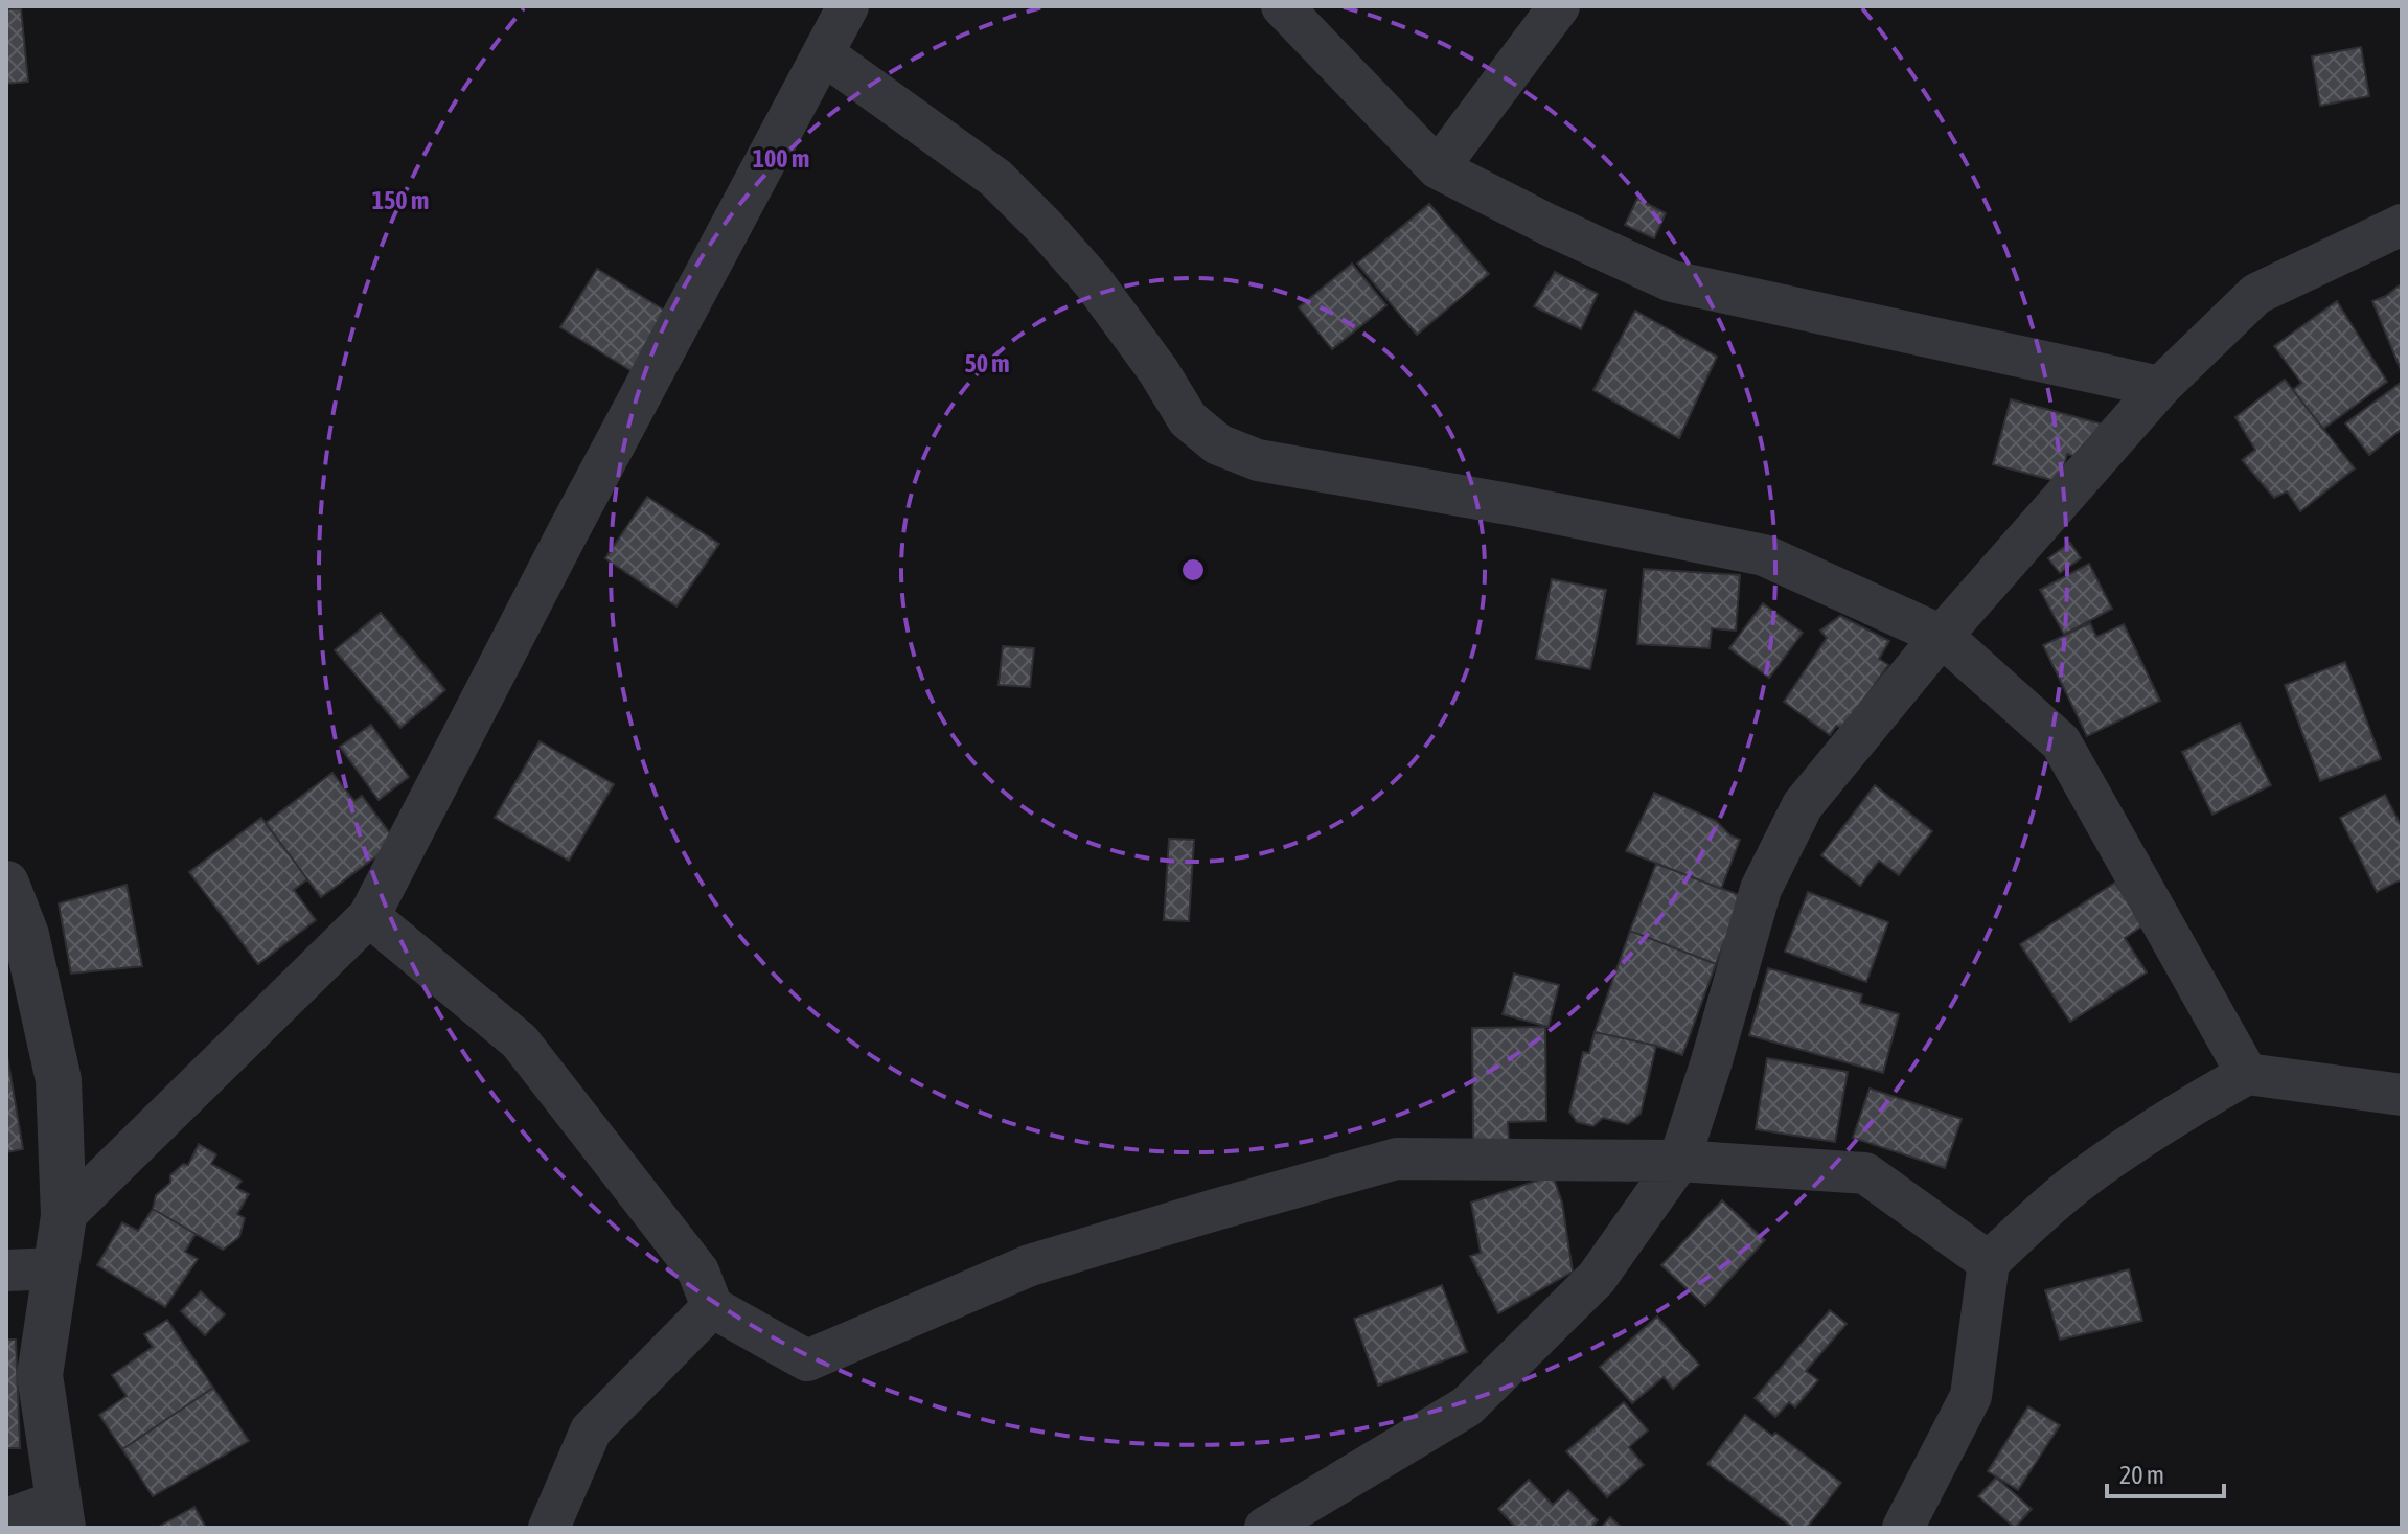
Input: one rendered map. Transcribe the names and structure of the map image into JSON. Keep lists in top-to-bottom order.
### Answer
{
  "scale_bar": "20 m",
  "rings": ["100 m", "150 m", "50 m"]
}
